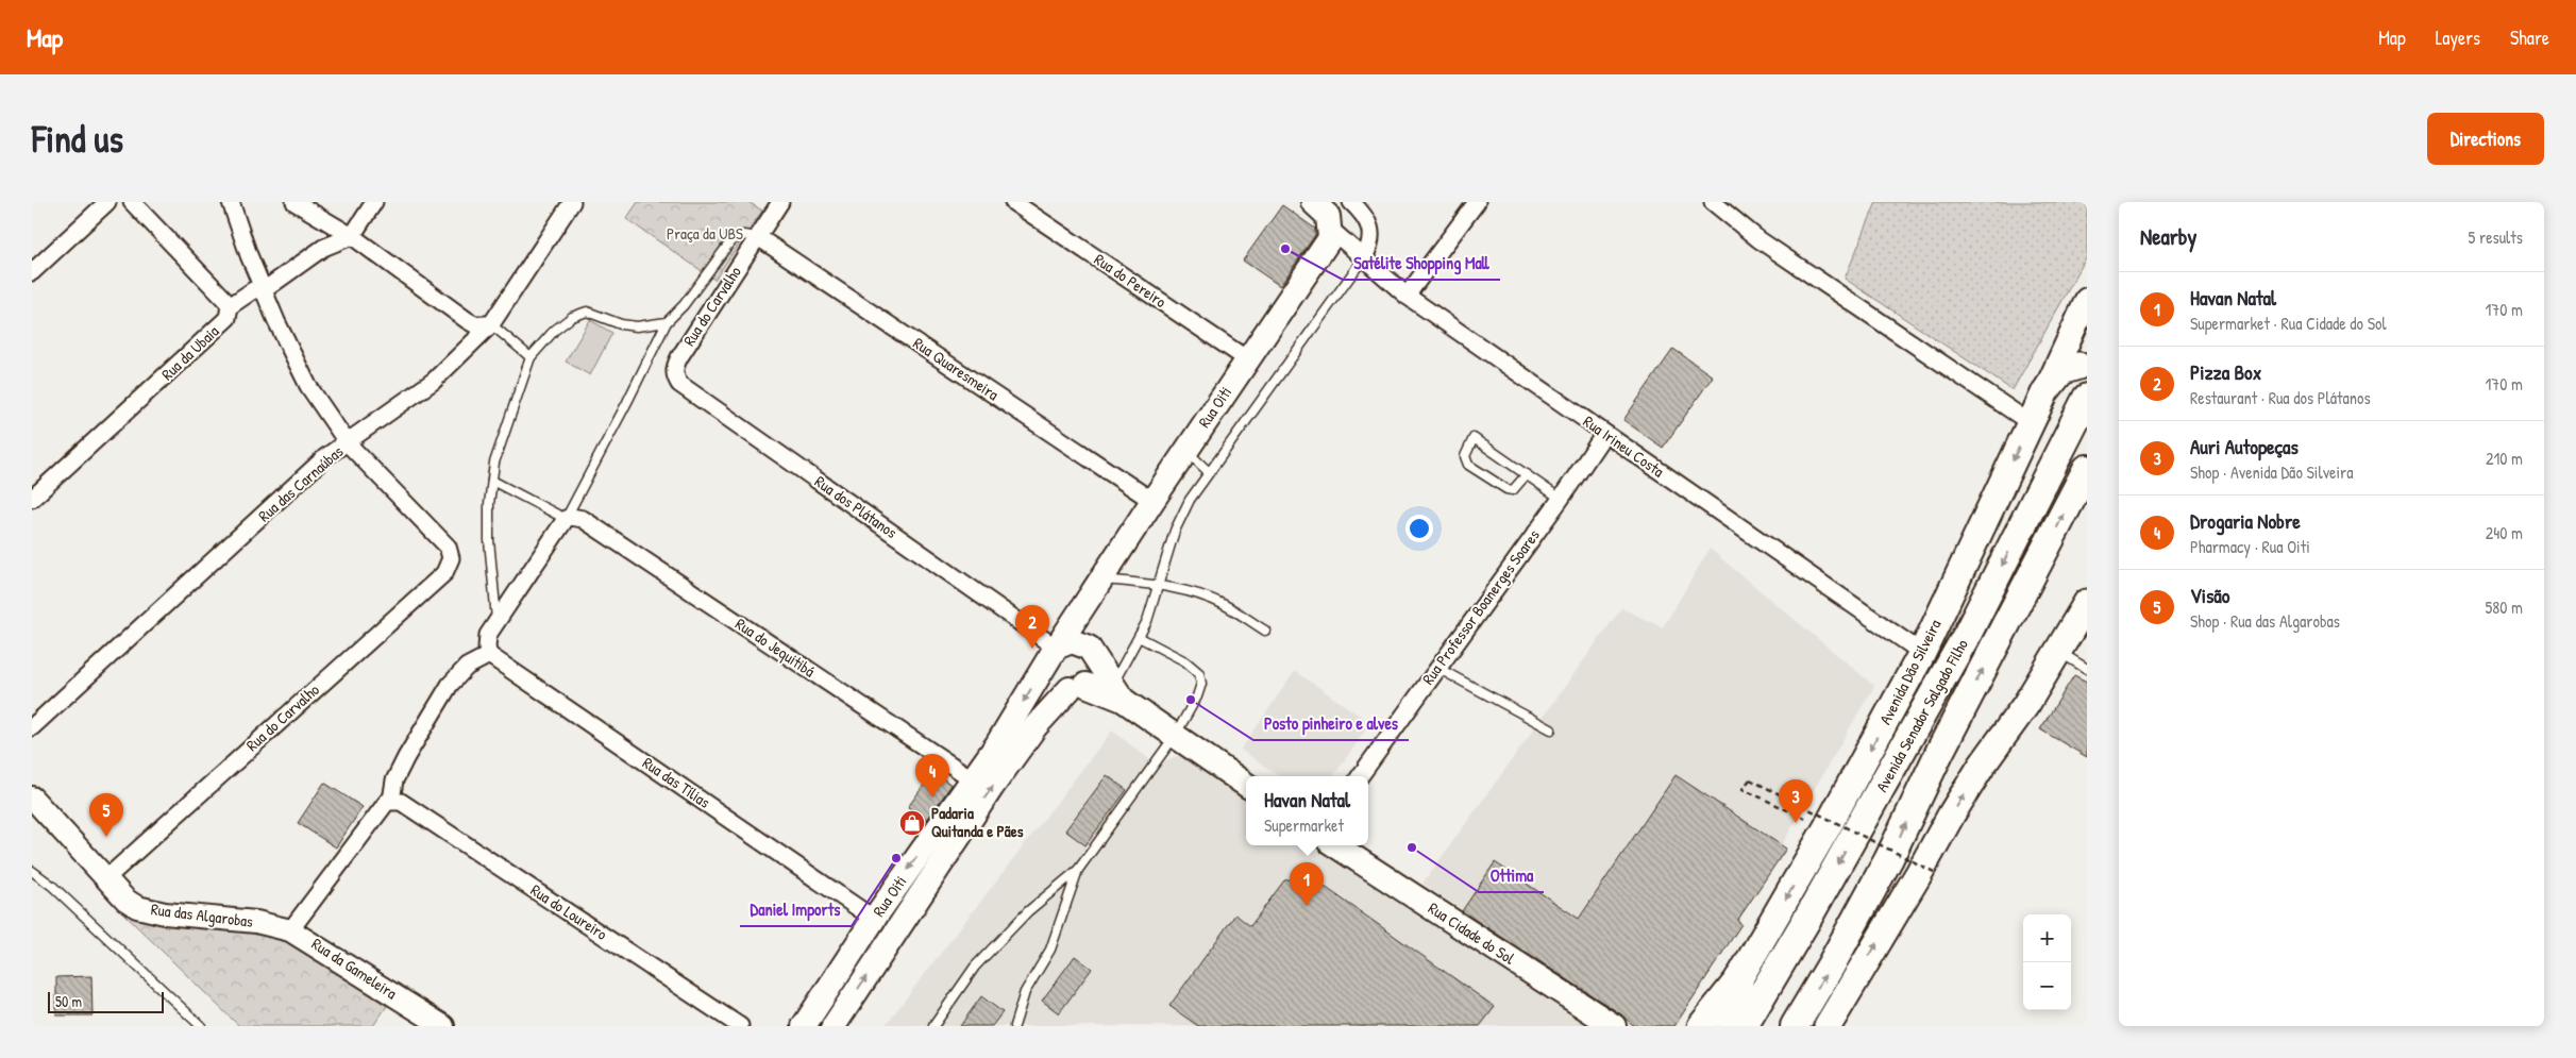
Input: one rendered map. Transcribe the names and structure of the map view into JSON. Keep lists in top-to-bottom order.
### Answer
{
  "streets": {
    "highway": ["Avenida Senador Salgado Filho"],
    "main road": ["Rua Oiti", "Avenida Dão Silveira", "Rua Cidade do Sol"],
    "street": [
      "Rua do Pereiro",
      "Rua do Carvalho",
      "Rua da Ubaia",
      "Rua Quaresmeira",
      "Rua Irineu Costa",
      "Rua das Carnaúbas",
      "Rua dos Plátanos",
      "Rua Professor Boanerges Soares",
      "Rua do Jequitibá",
      "Rua das Tílias",
      "Rua do Loureiro",
      "Rua das Algarobas",
      "Rua da Gameleira"
    ]
  },
  "crossings": [
    ["Rua do Pereiro", "Rua Oiti"],
    ["Rua do Carvalho", "Rua Quaresmeira"],
    ["Rua do Carvalho", "Rua das Carnaúbas"],
    ["Rua do Carvalho", "Rua dos Plátanos"],
    ["Rua do Carvalho", "Rua das Algarobas"],
    ["Rua Quaresmeira", "Rua Oiti"],
    ["Rua Oiti", "Rua Irineu Costa"],
    ["Rua Oiti", "Rua dos Plátanos"],
    ["Rua Oiti", "Rua do Jequitibá"],
    ["Rua Oiti", "Rua das Tílias"],
    ["Rua Irineu Costa", "Rua Professor Boanerges Soares"],
    ["Rua Irineu Costa", "Avenida Dão Silveira"],
    ["Rua das Algarobas", "Rua da Gameleira"]
  ],
  "parks": ["Praça da UBS"],
  "places": {
    "other": [
      "Satélite Shopping Mall",
      "Posto pinheiro e alves",
      "Ottima",
      "Daniel Imports"
    ],
    "shop": ["Padaria Quitanda e Pães"]
  },
  "scale_bar": "50 m",
  "page": {
    "header": "Map",
    "nav": ["Map", "Layers", "Share"],
    "buttons": "Directions",
    "title": "Find us",
    "heading": ["Nearby", "5 results"],
    "list": [
      {
        "mark": "1",
        "name": "Havan Natal",
        "note": "Supermarket · Rua Cidade do Sol",
        "value": "170 m"
      },
      {
        "mark": "2",
        "name": "Pizza Box",
        "note": "Restaurant · Rua dos Plátanos",
        "value": "170 m"
      },
      {
        "mark": "3",
        "name": "Auri Autopeças",
        "note": "Shop · Avenida Dão Silveira",
        "value": "210 m"
      },
      {
        "mark": "4",
        "name": "Drogaria Nobre",
        "note": "Pharmacy · Rua Oiti",
        "value": "240 m"
      },
      {
        "mark": "5",
        "name": "Visão",
        "note": "Shop · Rua das Algarobas",
        "value": "580 m"
      }
    ],
    "pins": [
      "2",
      "4",
      "3",
      "5",
      "1"
    ],
    "popup": ["Havan Natal", "Supermarket"],
    "map_buttons": ["+", "−"],
    "scale": "50 m"
  }
}
